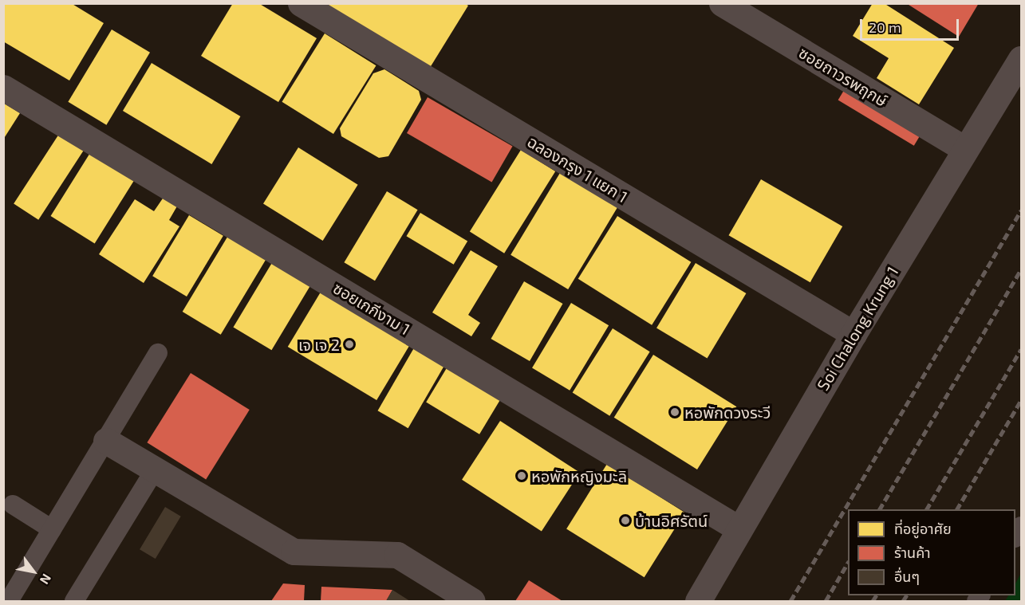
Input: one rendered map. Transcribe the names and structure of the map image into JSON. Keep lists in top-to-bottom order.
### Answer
{
  "streets": {
    "street": [
      "ซอยถาวรพฤกษ์",
      "ฉลองกรุง 1 แยก 1",
      "ซอยเกกีงาม 1",
      "Soi Chalong Krung 1"
    ]
  },
  "crossings": [
    ["ซอยถาวรพฤกษ์", "Soi Chalong Krung 1"],
    ["ฉลองกรุง 1 แยก 1", "Soi Chalong Krung 1"],
    ["ซอยเกกีงาม 1", "Soi Chalong Krung 1"]
  ],
  "places": [
    "เจ เจ 2",
    "หอพักดวงระวี",
    "หอพักหญิงมะลิ",
    "บ้านอิศรัตน์"
  ],
  "legend": ["ที่อยู่อาศัย", "ร้านค้า", "อื่นๆ"],
  "scale_bar": "20 m",
  "north": "bottom right"
}
